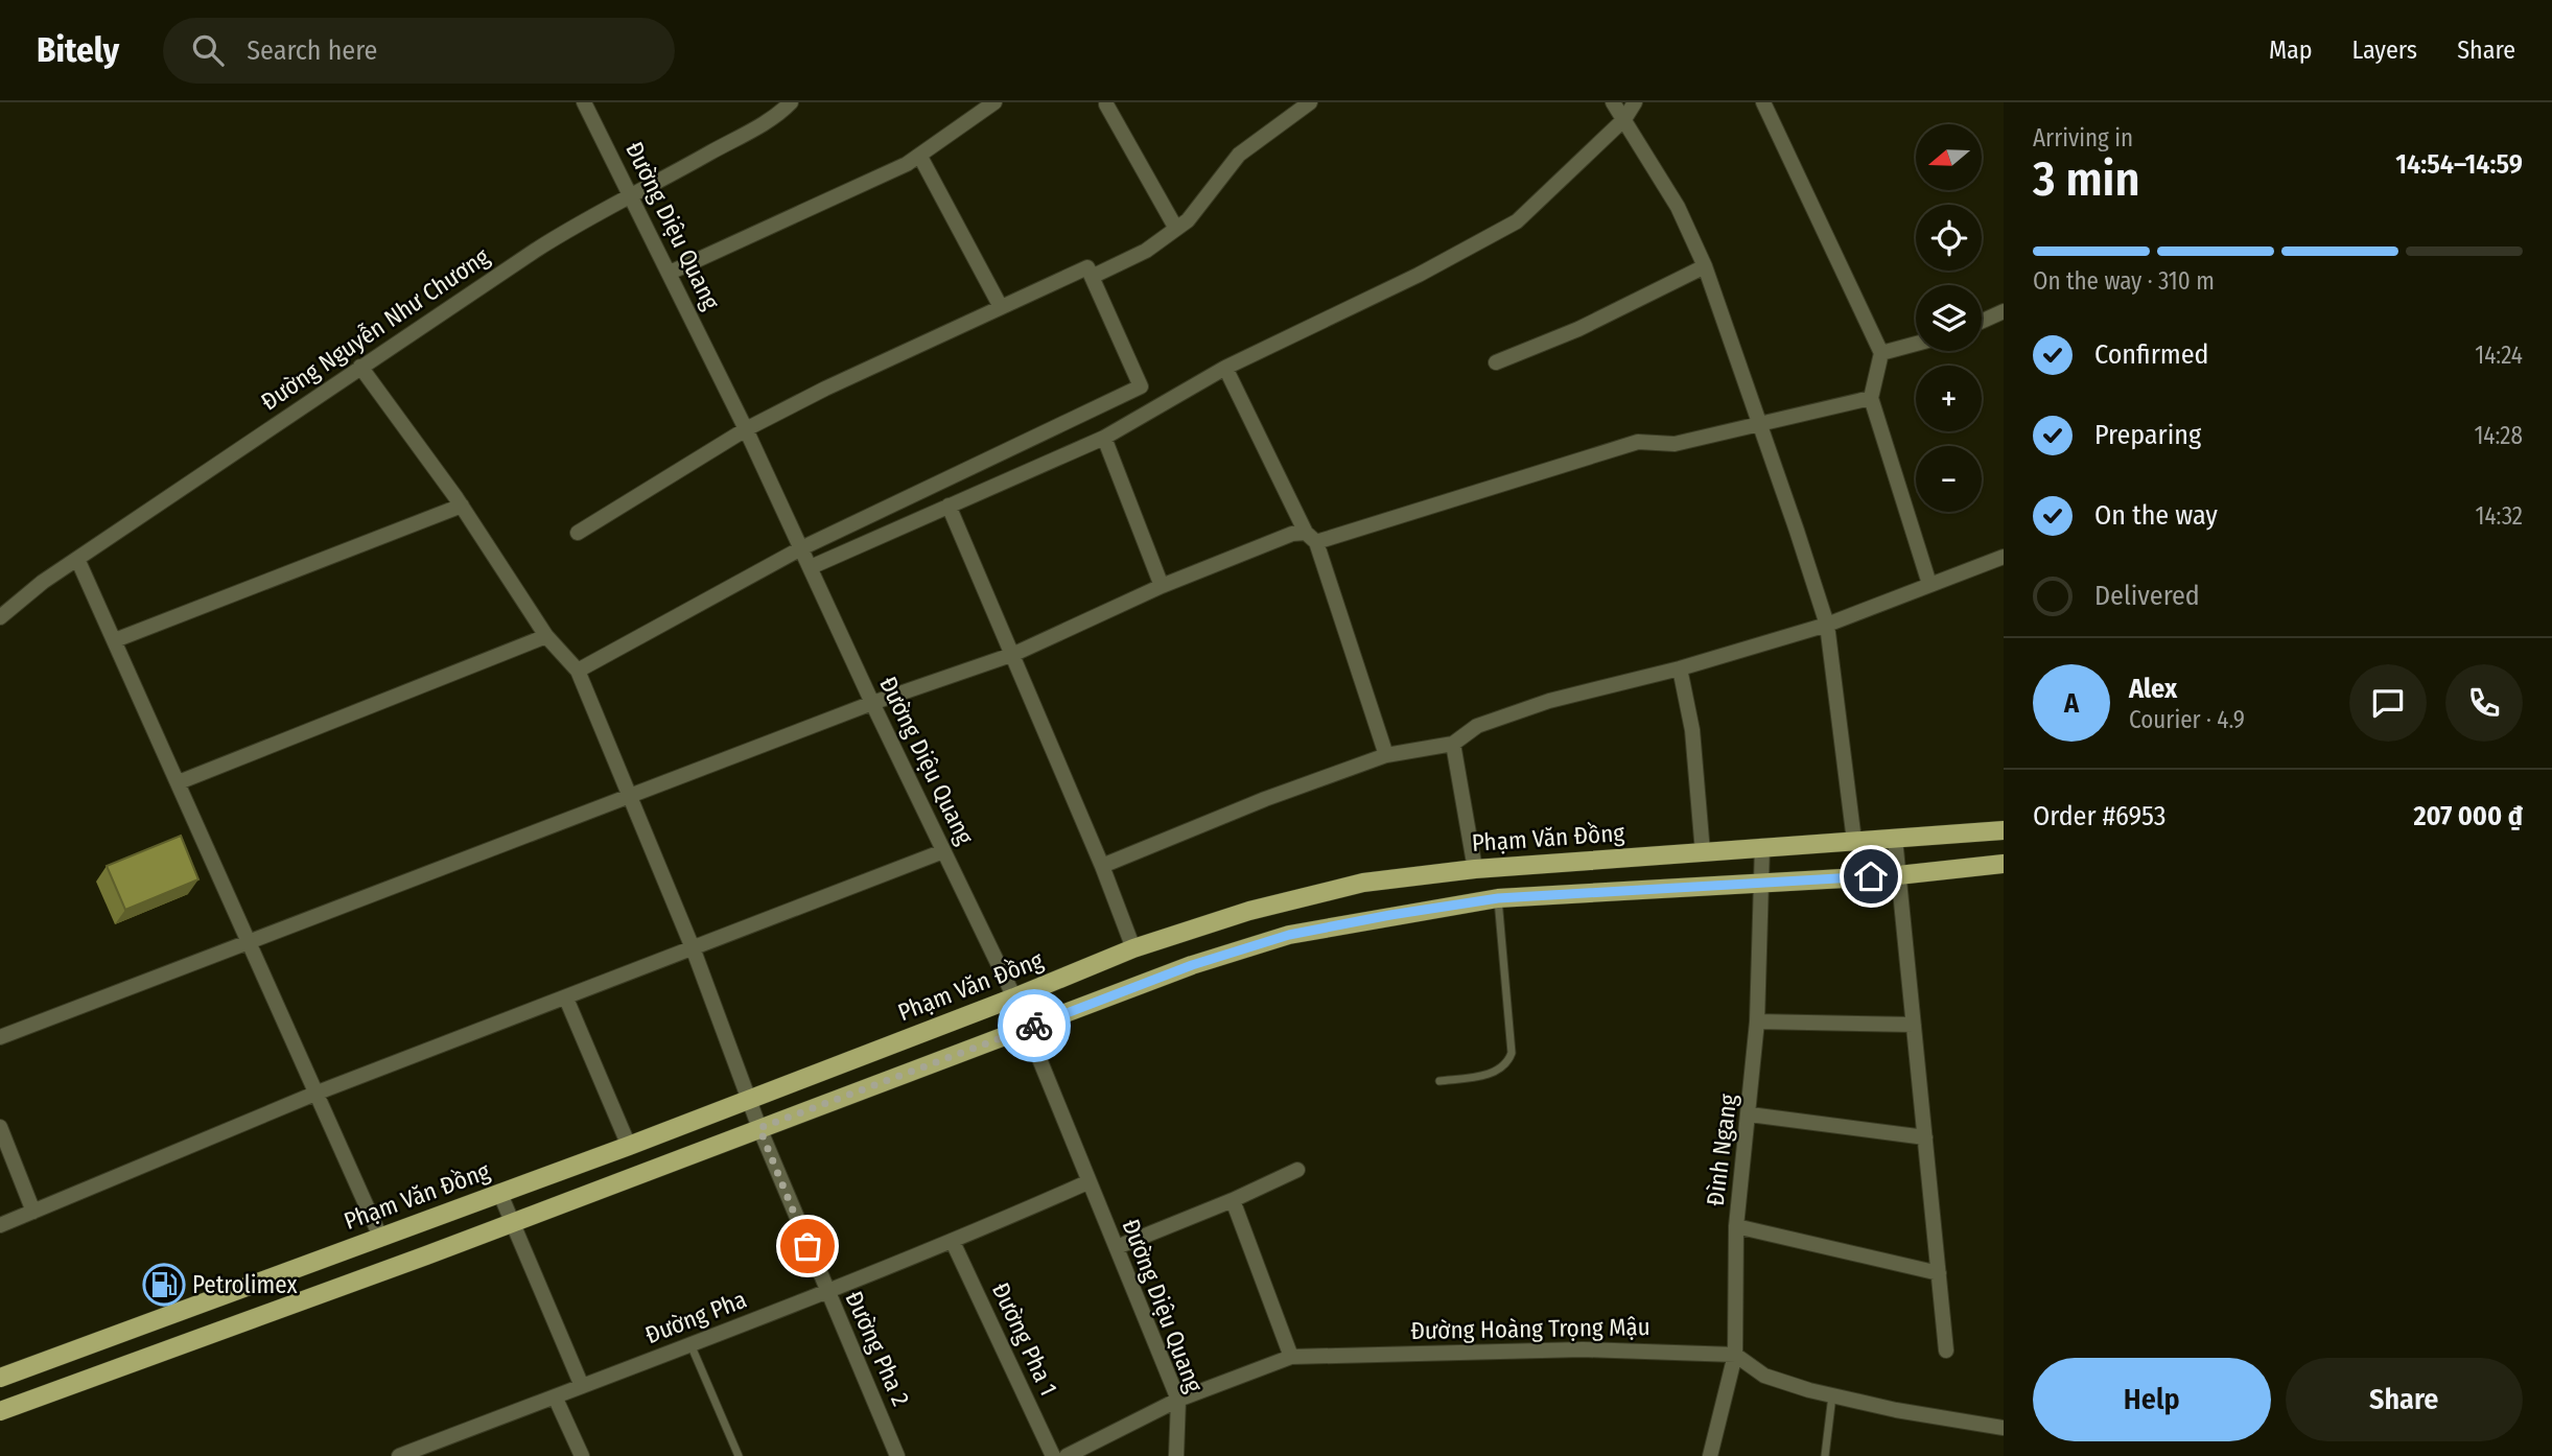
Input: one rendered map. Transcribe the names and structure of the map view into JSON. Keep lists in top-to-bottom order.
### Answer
{
  "streets": {
    "main road": ["Phạm Văn Đồng"],
    "street": [
      "Đường Diệu Quang",
      "Đường Nguyễn Như Chương",
      "Đình Ngang",
      "Đường Pha",
      "Đường Hoàng Trọng Mậu",
      "Đường Pha 1",
      "Đường Pha 2"
    ]
  },
  "crossings": [
    ["Đường Diệu Quang", "Đường Nguyễn Như Chương"],
    ["Đường Diệu Quang", "Phạm Văn Đồng"],
    ["Đường Diệu Quang", "Đường Pha"],
    ["Đường Diệu Quang", "Đường Hoàng Trọng Mậu"],
    ["Đường Nguyễn Như Chương", "Đường Pha 2"],
    ["Phạm Văn Đồng", "Đình Ngang"],
    ["Phạm Văn Đồng", "Đường Pha 2"],
    ["Đình Ngang", "Đường Hoàng Trọng Mậu"],
    ["Đường Pha", "Đường Pha 1"],
    ["Đường Pha", "Đường Pha 2"]
  ],
  "places": {
    "fuel station": ["Petrolimex"]
  },
  "north": "left",
  "page": {
    "header": "Bitely",
    "search": "Search here",
    "nav": ["Map", "Layers", "Share"],
    "heading": ["3 min", "Arriving in", "14:54–14:59"],
    "panel": [
      "Alex",
      "Courier · 4.9",
      "Order #6953",
      "207 000 ₫"
    ],
    "map_buttons": ["+", "−"],
    "bar": "On the way · 310 m",
    "list": [
      ["Confirmed", "14:24"],
      ["Preparing", "14:28"],
      ["On the way", "14:32"],
      "Delivered"
    ],
    "round": "A",
    "buttons": ["Help", "Share"]
  }
}
